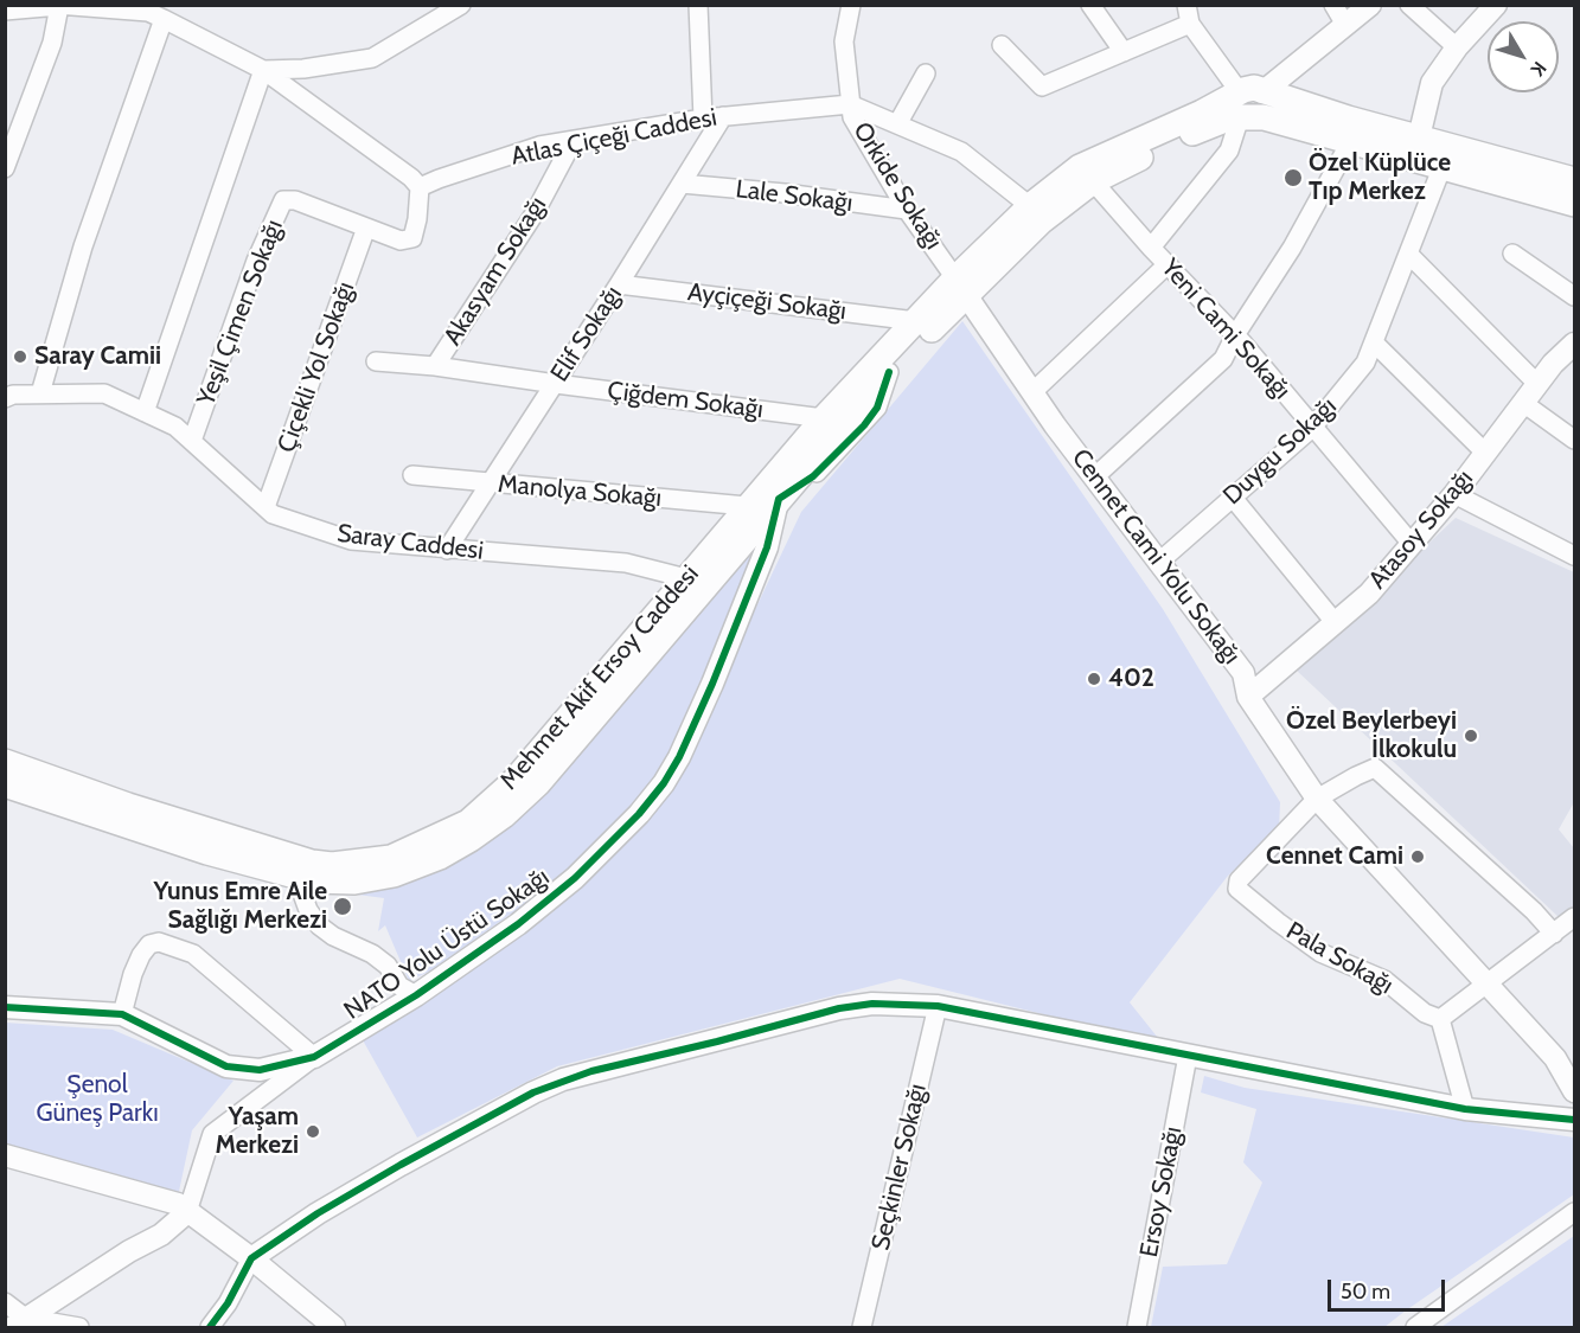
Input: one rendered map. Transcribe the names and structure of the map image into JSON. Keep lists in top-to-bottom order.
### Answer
{
  "streets": {
    "main road": ["Mehmet Akif Ersoy Caddesi"],
    "street": [
      "Atlas Çiçeği Caddesi",
      "Orkide Sokağı",
      "Lale Sokağı",
      "Akasyam Sokağı",
      "Ayçiçeği Sokağı",
      "Yeşil Çimen Sokağı",
      "Yeni Cami Sokağı",
      "Elif Sokağı",
      "Çiçekli Yol Sokağı",
      "Çiğdem Sokağı",
      "Duygu Sokağı",
      "Manolya Sokağı",
      "Atasoy Sokağı",
      "Saray Caddesi",
      "Cennet Cami Yolu Sokağı",
      "NATO Yolu Üstü Sokağı",
      "Pala Sokağı",
      "Seçkinler Sokağı",
      "Ersoy Sokağı"
    ]
  },
  "crossings": [
    ["Atlas Çiçeği Caddesi", "Orkide Sokağı"],
    ["Atlas Çiçeği Caddesi", "Akasyam Sokağı"],
    ["Atlas Çiçeği Caddesi", "Yeşil Çimen Sokağı"],
    ["Atlas Çiçeği Caddesi", "Elif Sokağı"],
    ["Atlas Çiçeği Caddesi", "Mehmet Akif Ersoy Caddesi"],
    ["Orkide Sokağı", "Lale Sokağı"],
    ["Orkide Sokağı", "Cennet Cami Yolu Sokağı"],
    ["Orkide Sokağı", "Mehmet Akif Ersoy Caddesi"],
    ["Lale Sokağı", "Elif Sokağı"],
    ["Akasyam Sokağı", "Çiğdem Sokağı"],
    ["Ayçiçeği Sokağı", "Elif Sokağı"],
    ["Ayçiçeği Sokağı", "Mehmet Akif Ersoy Caddesi"],
    ["Yeşil Çimen Sokağı", "Çiçekli Yol Sokağı"],
    ["Yeşil Çimen Sokağı", "Saray Caddesi"],
    ["Yeni Cami Sokağı", "Duygu Sokağı"],
    ["Yeni Cami Sokağı", "Atasoy Sokağı"],
    ["Yeni Cami Sokağı", "Mehmet Akif Ersoy Caddesi"],
    ["Elif Sokağı", "Çiğdem Sokağı"],
    ["Elif Sokağı", "Manolya Sokağı"],
    ["Elif Sokağı", "Saray Caddesi"],
    ["Çiçekli Yol Sokağı", "Saray Caddesi"],
    ["Çiğdem Sokağı", "Mehmet Akif Ersoy Caddesi"],
    ["Duygu Sokağı", "Cennet Cami Yolu Sokağı"],
    ["Manolya Sokağı", "Mehmet Akif Ersoy Caddesi"],
    ["Atasoy Sokağı", "Cennet Cami Yolu Sokağı"],
    ["Saray Caddesi", "Mehmet Akif Ersoy Caddesi"],
    ["Cennet Cami Yolu Sokağı", "Mehmet Akif Ersoy Caddesi"],
    ["Cennet Cami Yolu Sokağı", "Pala Sokağı"],
    ["Mehmet Akif Ersoy Caddesi", "NATO Yolu Üstü Sokağı"]
  ],
  "parks": ["Şenol Güneş Parkı"],
  "places": [
    "Özel Küplüce Tıp Merkez",
    "Saray Camii",
    "402",
    "Özel Beylerbeyi İlkokulu",
    "Cennet Cami",
    "Yunus Emre Aile Sağlığı Merkezi",
    "Yaşam Merkezi"
  ],
  "scale_bar": "50 m",
  "north": "bottom right"
}
